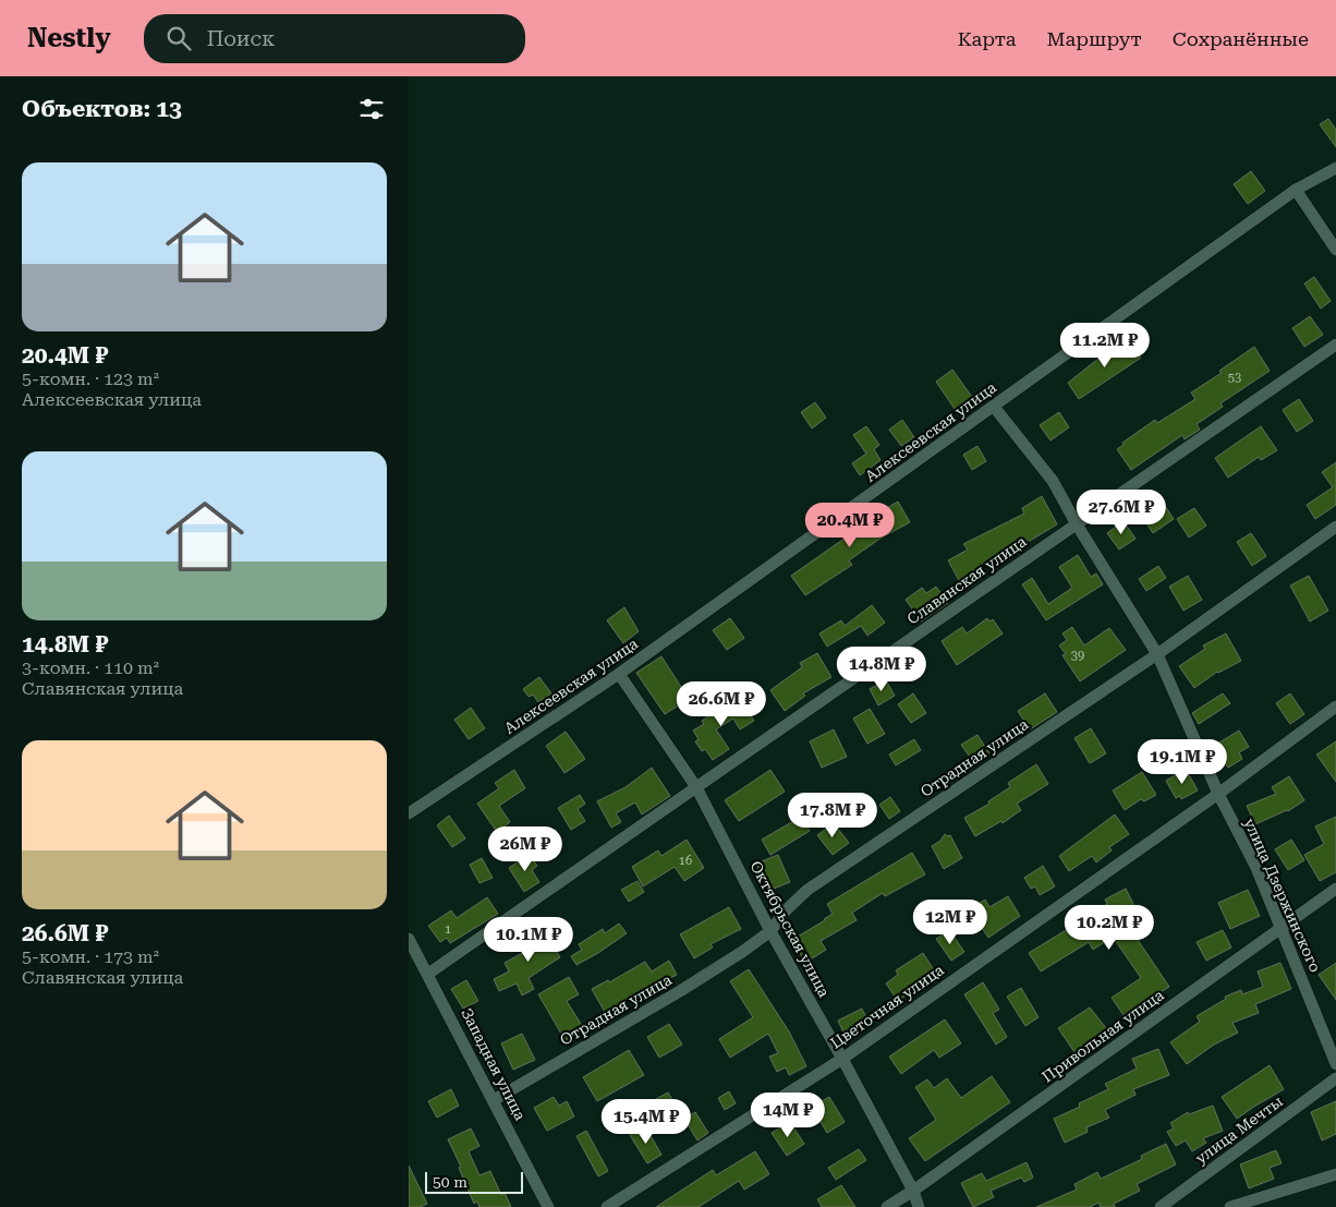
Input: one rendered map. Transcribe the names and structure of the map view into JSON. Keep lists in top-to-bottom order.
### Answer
{
  "streets": {
    "street": [
      "Алексеевская улица",
      "Славянская улица",
      "Отрадная улица",
      "улица Дзержинского",
      "Октябрьская улица",
      "Цветочная улица",
      "Привольная улица",
      "Западная улица",
      "улица Мечты"
    ]
  },
  "crossings": [
    ["Алексеевская улица", "улица Дзержинского"],
    ["Алексеевская улица", "Октябрьская улица"],
    ["Славянская улица", "улица Дзержинского"],
    ["Славянская улица", "Октябрьская улица"],
    ["Славянская улица", "Западная улица"],
    ["Отрадная улица", "улица Дзержинского"],
    ["Отрадная улица", "Октябрьская улица"],
    ["Отрадная улица", "Западная улица"],
    ["улица Дзержинского", "Цветочная улица"],
    ["улица Дзержинского", "Привольная улица"],
    ["Октябрьская улица", "Цветочная улица"],
    ["Октябрьская улица", "Привольная улица"]
  ],
  "house_numbers": [
    "53",
    "39",
    "16",
    "1"
  ],
  "scale_bar": "50 m",
  "page": {
    "header": "Nestly",
    "search": "Поиск",
    "nav": ["Карта", "Маршрут", "Сохранённые"],
    "heading": "Объектов: 13",
    "list": [
      {
        "name": "20.4M ₽",
        "note": "5-комн. · 123 m² · Алексеевская улица"
      },
      {
        "name": "14.8M ₽",
        "note": "3-комн. · 110 m² · Славянская улица"
      },
      {
        "name": "26.6M ₽",
        "note": "5-комн. · 173 m² · Славянская улица"
      }
    ],
    "price": [
      "11.2M ₽",
      "27.6M ₽",
      "20.4M ₽",
      "14.8M ₽",
      "26.6M ₽",
      "19.1M ₽",
      "17.8M ₽",
      "26M ₽",
      "12M ₽",
      "10.2M ₽",
      "10.1M ₽",
      "14M ₽",
      "15.4M ₽"
    ],
    "scale": "50 m"
  }
}
